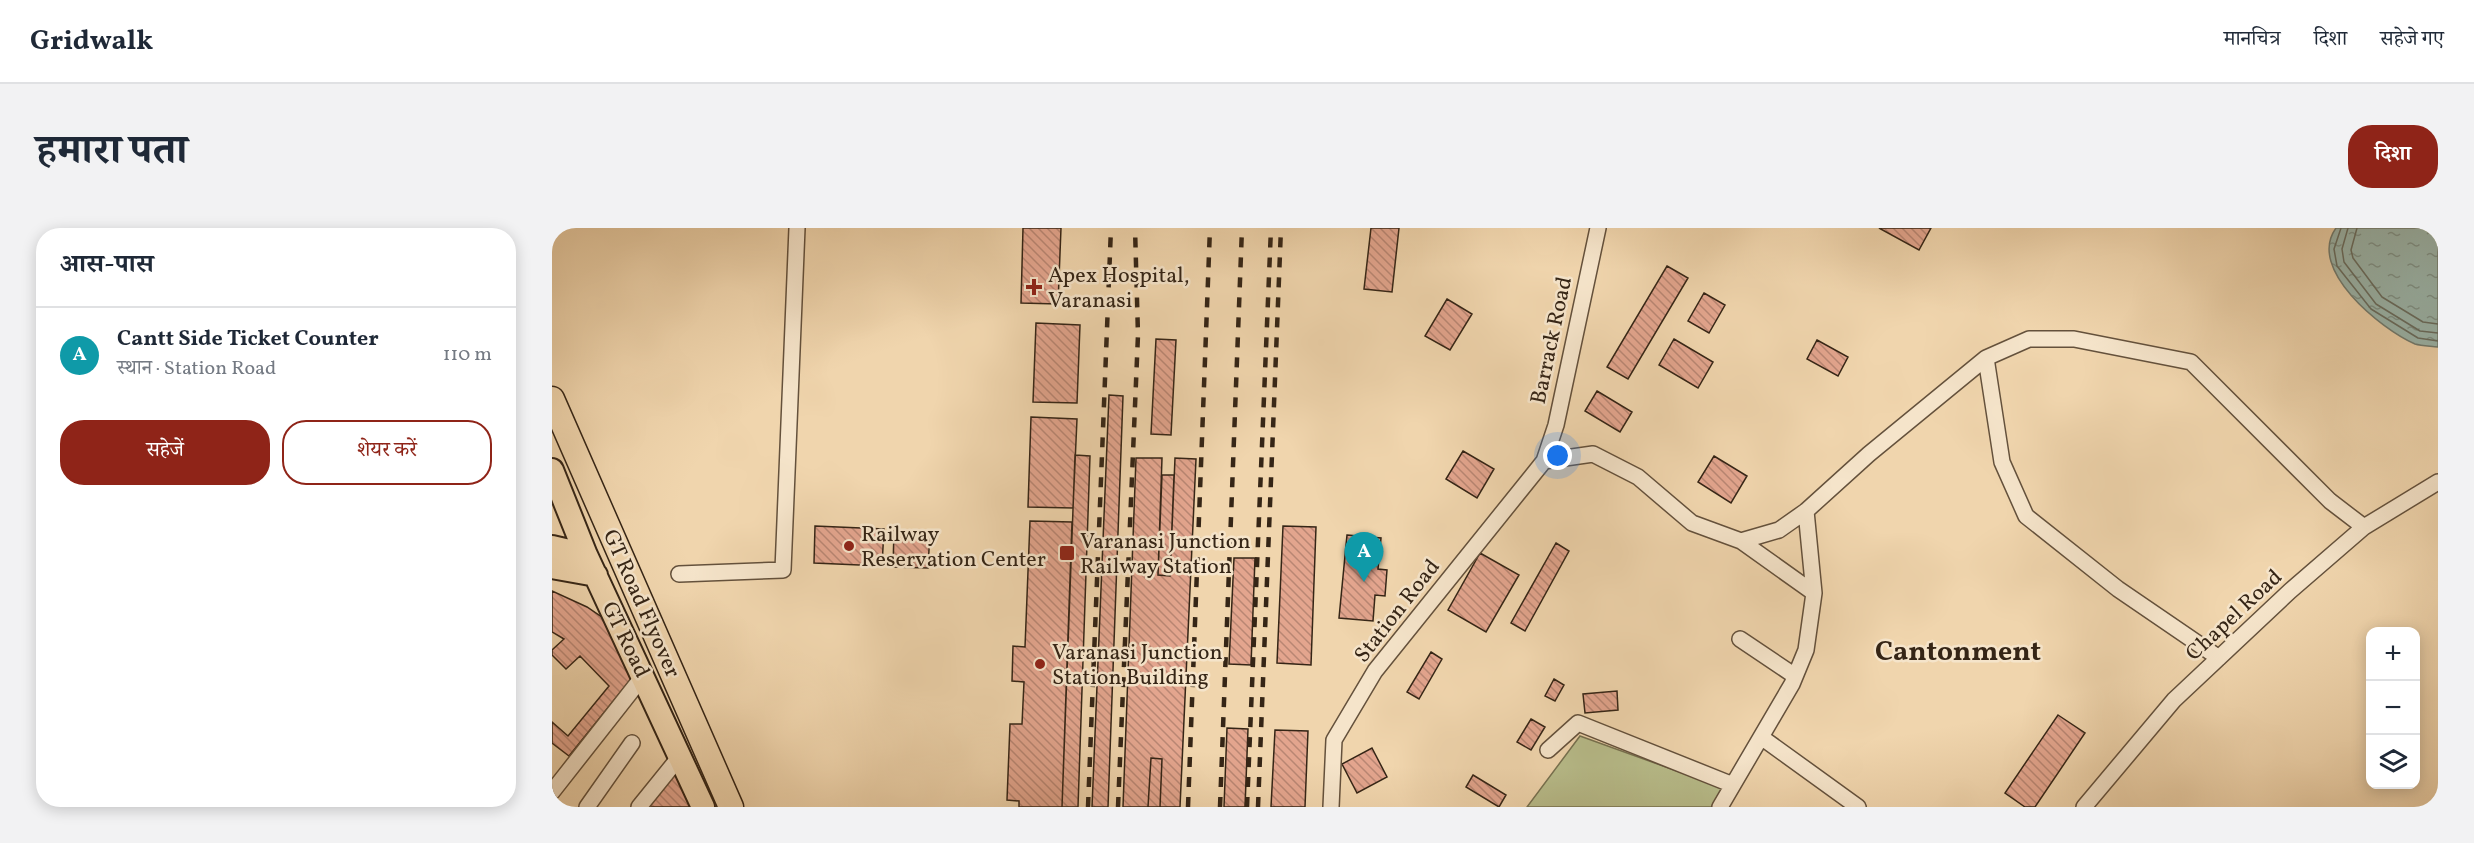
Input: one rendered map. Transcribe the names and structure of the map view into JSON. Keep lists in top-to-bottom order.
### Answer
{
  "streets": {
    "highway": ["GT Road Flyover"],
    "main road": ["GT Road"],
    "street": ["Barrack Road", "Station Road", "Chapel Road"]
  },
  "crossings": [
    ["Barrack Road", "Station Road"]
  ],
  "districts": ["Cantonment"],
  "places": {
    "health": ["Apex Hospital, Varanasi"],
    "other": ["Railway Reservation Center", "Varanasi Junction Station Building"],
    "transit": ["Varanasi Junction Railway Station"]
  },
  "page": {
    "header": "Gridwalk",
    "nav": ["मानचित्र", "दिशा", "सहेजे गए"],
    "title": "हमारा पता",
    "buttons": [
      "दिशा",
      ["सहेजें", "शेयर करें"]
    ],
    "heading": "आस-पास",
    "list": [
      {
        "mark": "A",
        "name": "Cantt Side Ticket Counter",
        "note": "स्थान · Station Road",
        "value": "110 m"
      }
    ],
    "pins": "A",
    "map_buttons": ["+", "−"]
  }
}
